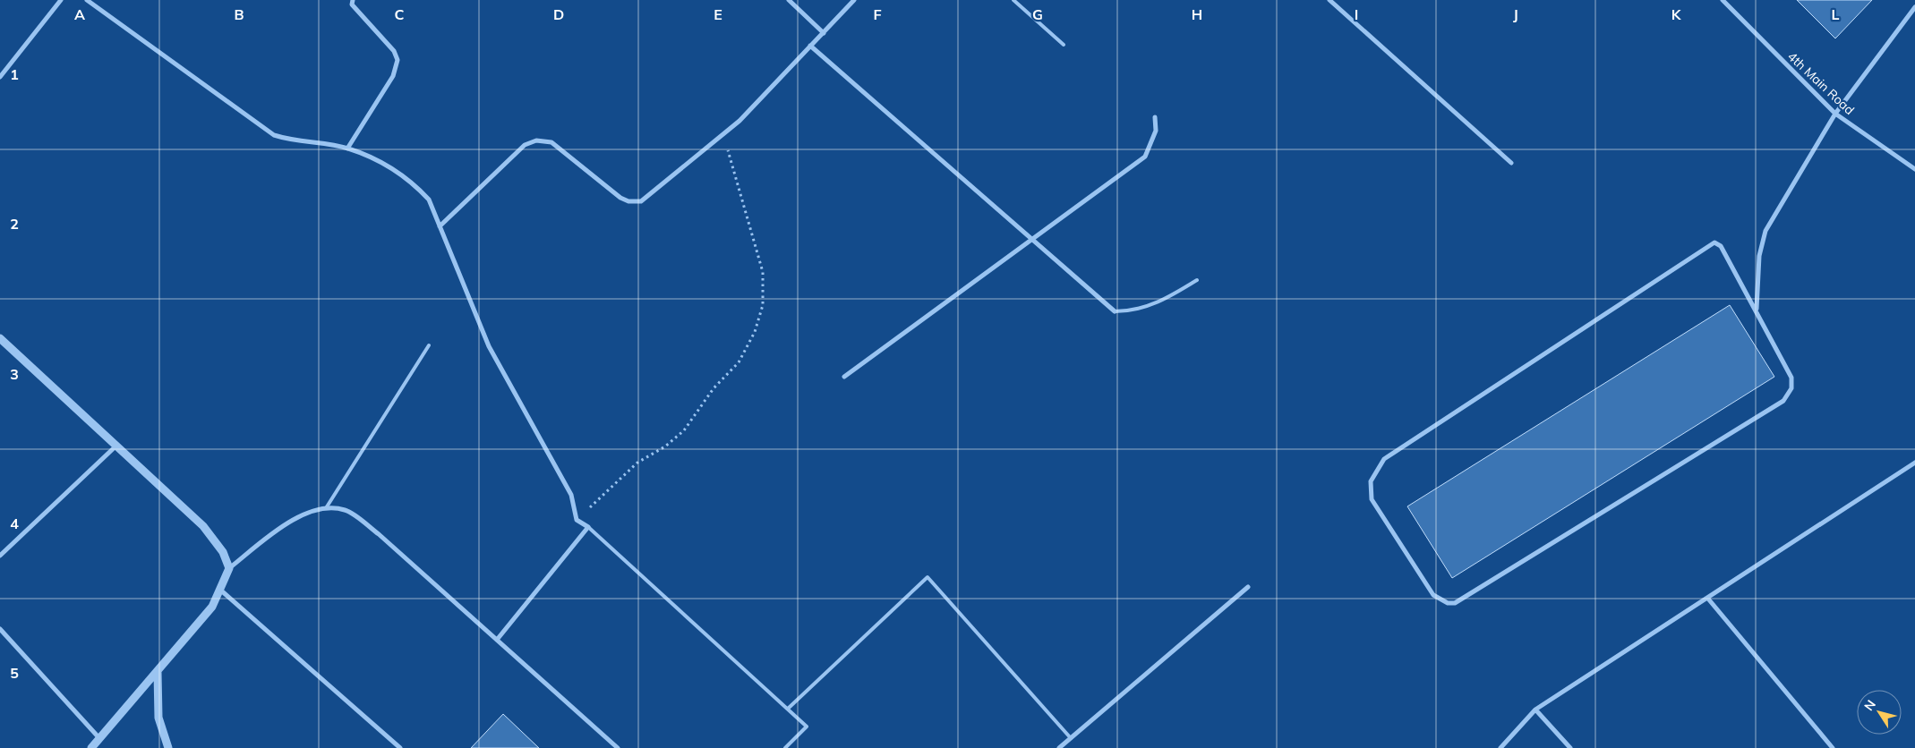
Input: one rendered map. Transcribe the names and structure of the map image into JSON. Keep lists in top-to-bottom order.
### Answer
{
  "streets": {
    "street": ["4th Main Road"]
  },
  "north": "top left",
  "grid": {
    "columns": [
      "A",
      "B",
      "C",
      "D",
      "E",
      "F",
      "G",
      "H",
      "I",
      "J",
      "K",
      "L"
    ],
    "rows": [
      "1",
      "2",
      "3",
      "4",
      "5"
    ]
  }
}
